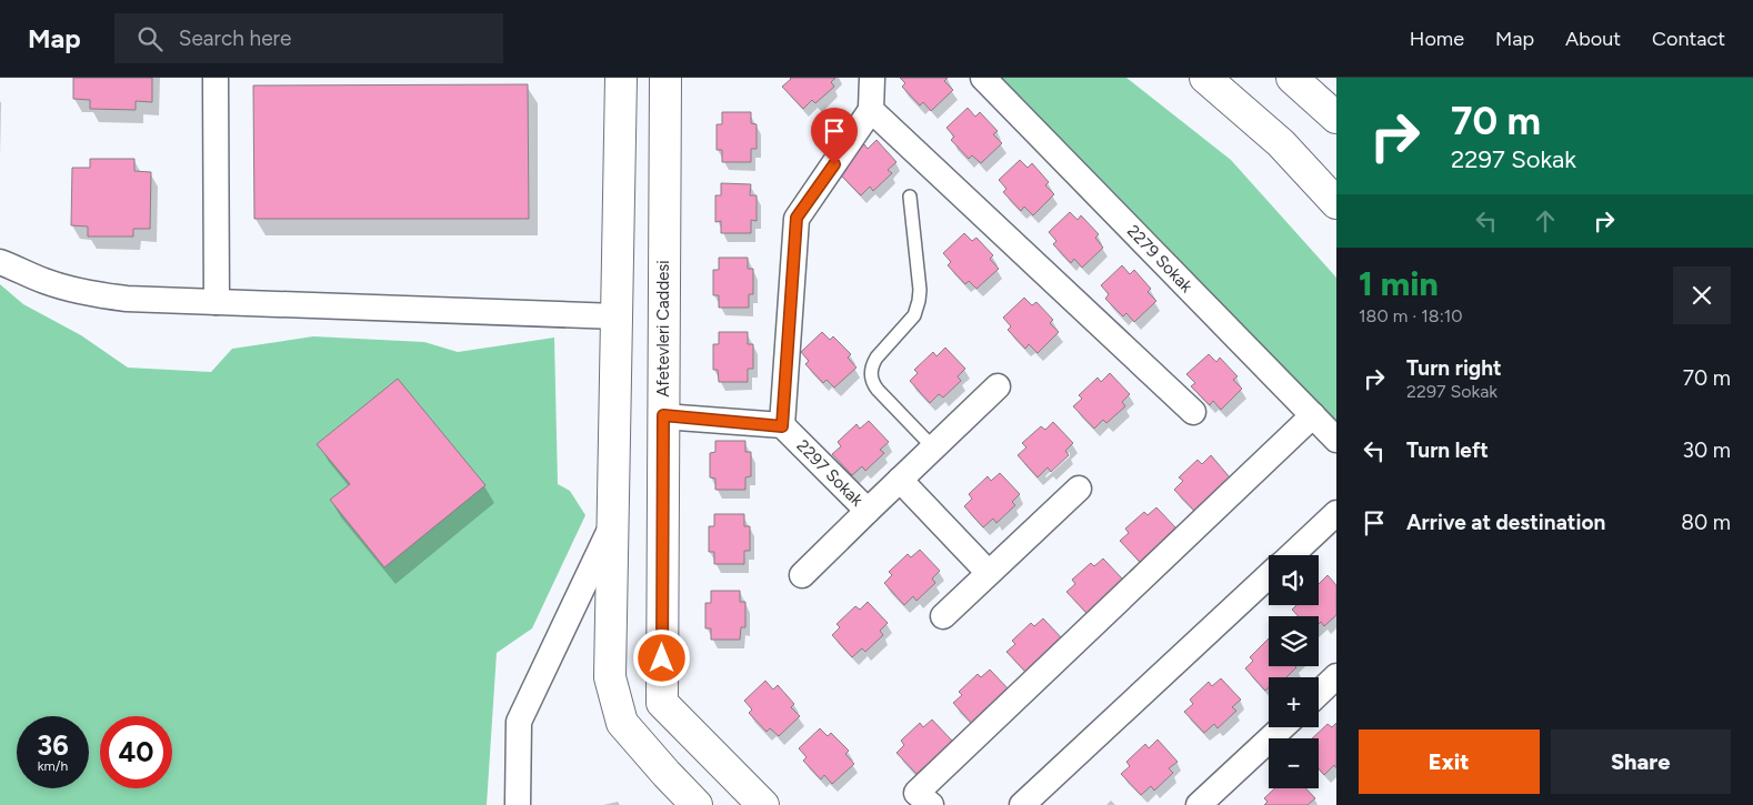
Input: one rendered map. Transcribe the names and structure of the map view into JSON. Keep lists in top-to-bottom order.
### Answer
{
  "streets": {
    "street": ["2279 Sokak", "Afetevleri Caddesi", "2297 Sokak"]
  },
  "crossings": [
    ["Afetevleri Caddesi", "2297 Sokak"]
  ],
  "page": {
    "header": "Map",
    "search": "Search here",
    "nav": [
      "Home",
      "Map",
      "About",
      "Contact"
    ],
    "turn": ["70 m", "2297 Sokak"],
    "heading": ["1 min", "180 m · 18:10"],
    "list": [
      {
        "name": "Turn right",
        "note": "2297 Sokak",
        "value": "70 m"
      },
      {
        "name": "Turn left",
        "value": "30 m"
      },
      {
        "name": "Arrive at destination",
        "value": "80 m"
      }
    ],
    "map_buttons": ["+", "−"],
    "speed": "36 km/h",
    "limit": "40",
    "buttons": ["Exit", "Share"]
  }
}
